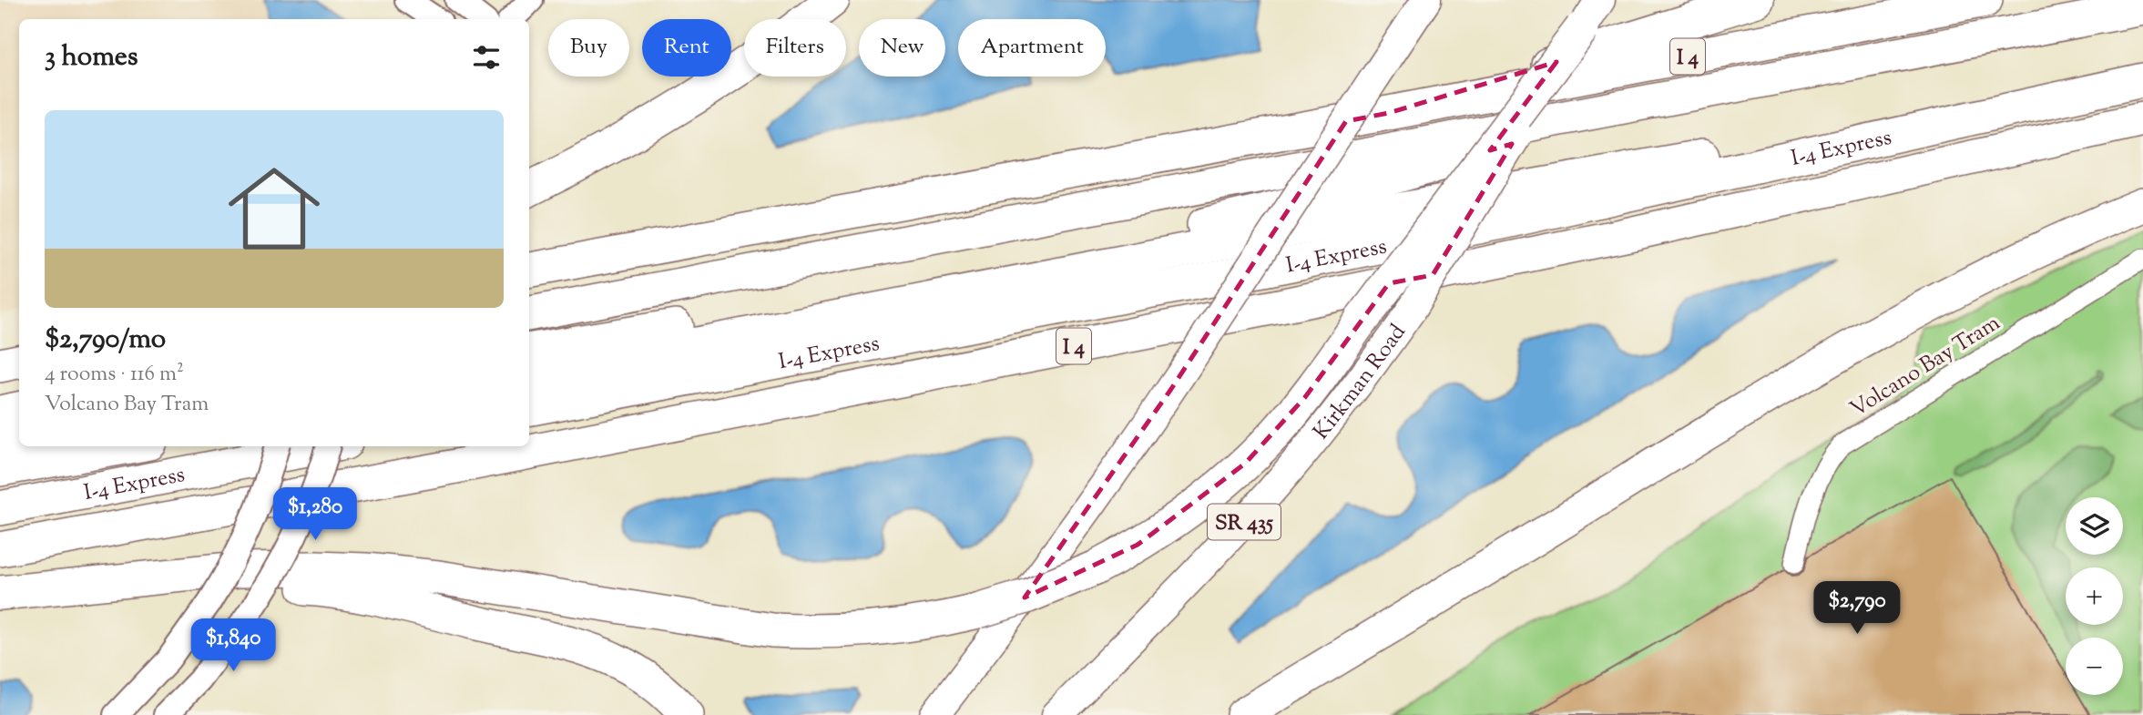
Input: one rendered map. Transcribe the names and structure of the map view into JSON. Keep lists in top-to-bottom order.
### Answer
{
  "streets": {
    "highway": ["I 4", "I-4 Express"],
    "main road": ["Kirkman Road", "SR 435"],
    "street": ["Volcano Bay Tram"]
  },
  "page": {
    "chip": [
      "Buy",
      "Rent",
      "Filters",
      "New",
      "Apartment"
    ],
    "heading": "3 homes",
    "list": [
      {
        "name": "$2,790/mo",
        "note": "4 rooms · 116 m² · Volcano Bay Tram"
      }
    ],
    "price": ["$1,280", "$2,790", "$1,840"],
    "map_buttons": ["+", "−"]
  }
}
